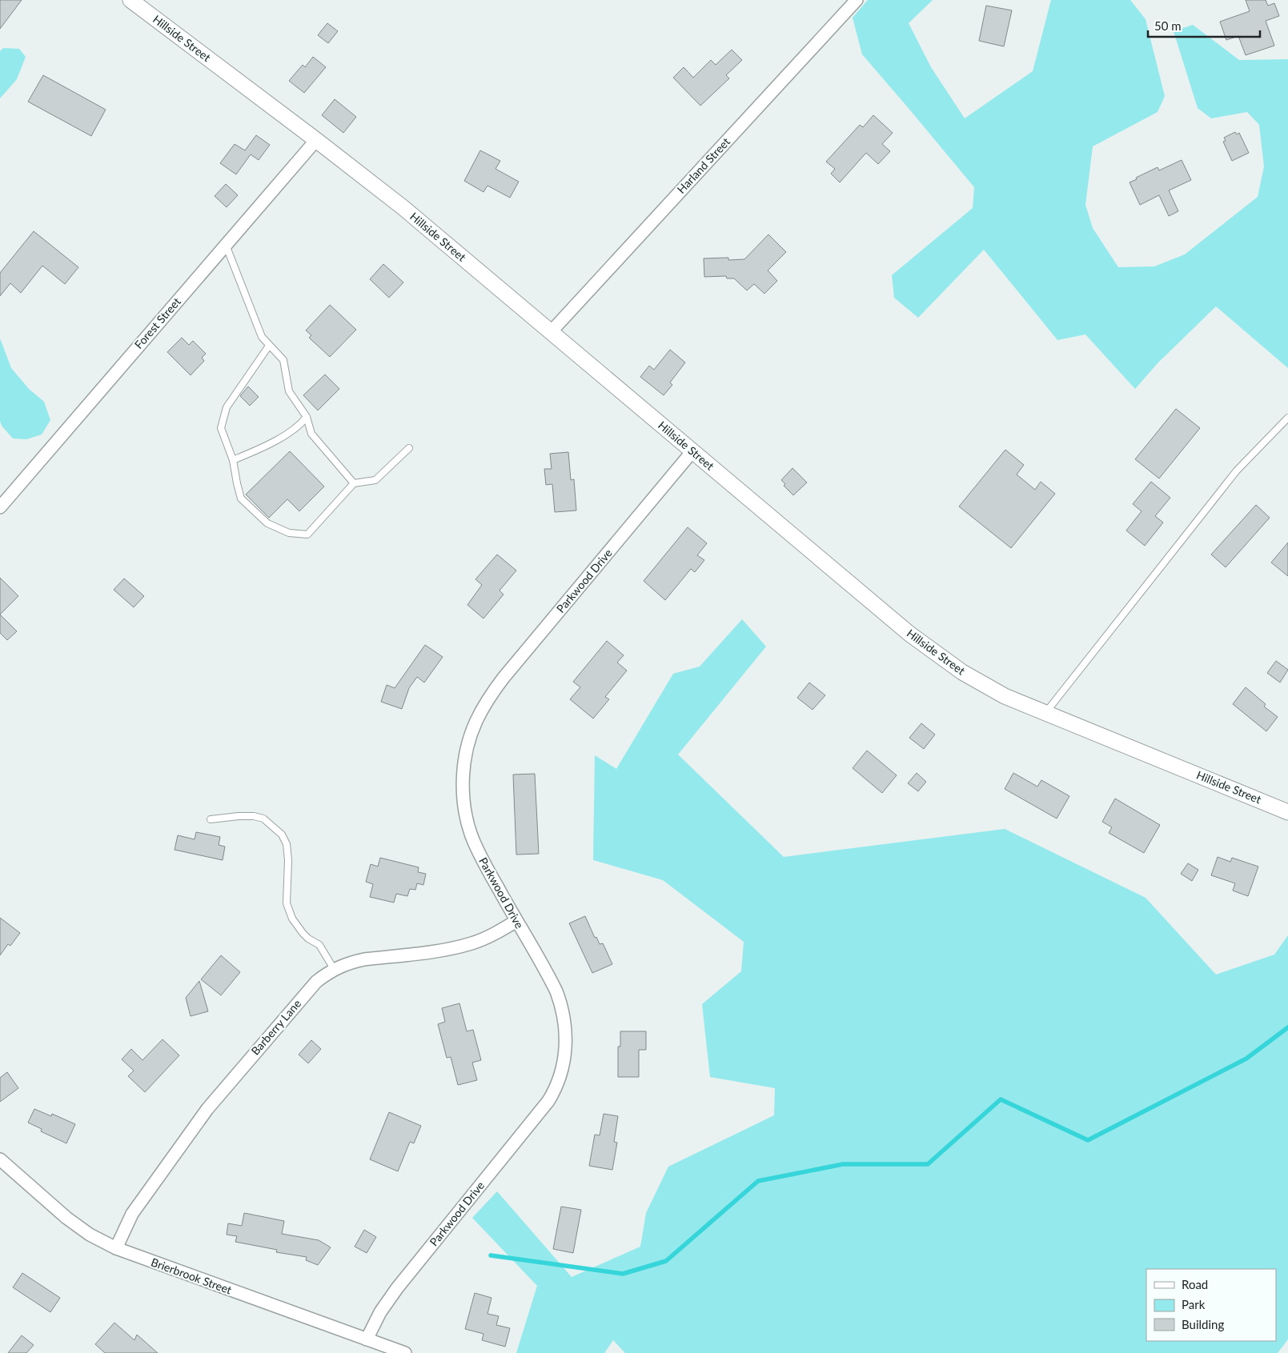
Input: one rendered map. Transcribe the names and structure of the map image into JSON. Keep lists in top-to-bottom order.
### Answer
{
  "streets": {
    "street": [
      "Hillside Street",
      "Harland Street",
      "Forest Street",
      "Parkwood Drive",
      "Barberry Lane",
      "Brierbrook Street"
    ]
  },
  "crossings": [
    ["Hillside Street", "Harland Street"],
    ["Hillside Street", "Forest Street"],
    ["Hillside Street", "Parkwood Drive"],
    ["Parkwood Drive", "Barberry Lane"],
    ["Parkwood Drive", "Brierbrook Street"],
    ["Barberry Lane", "Brierbrook Street"]
  ],
  "legend": ["Road", "Park", "Building"],
  "scale_bar": "50 m"
}
